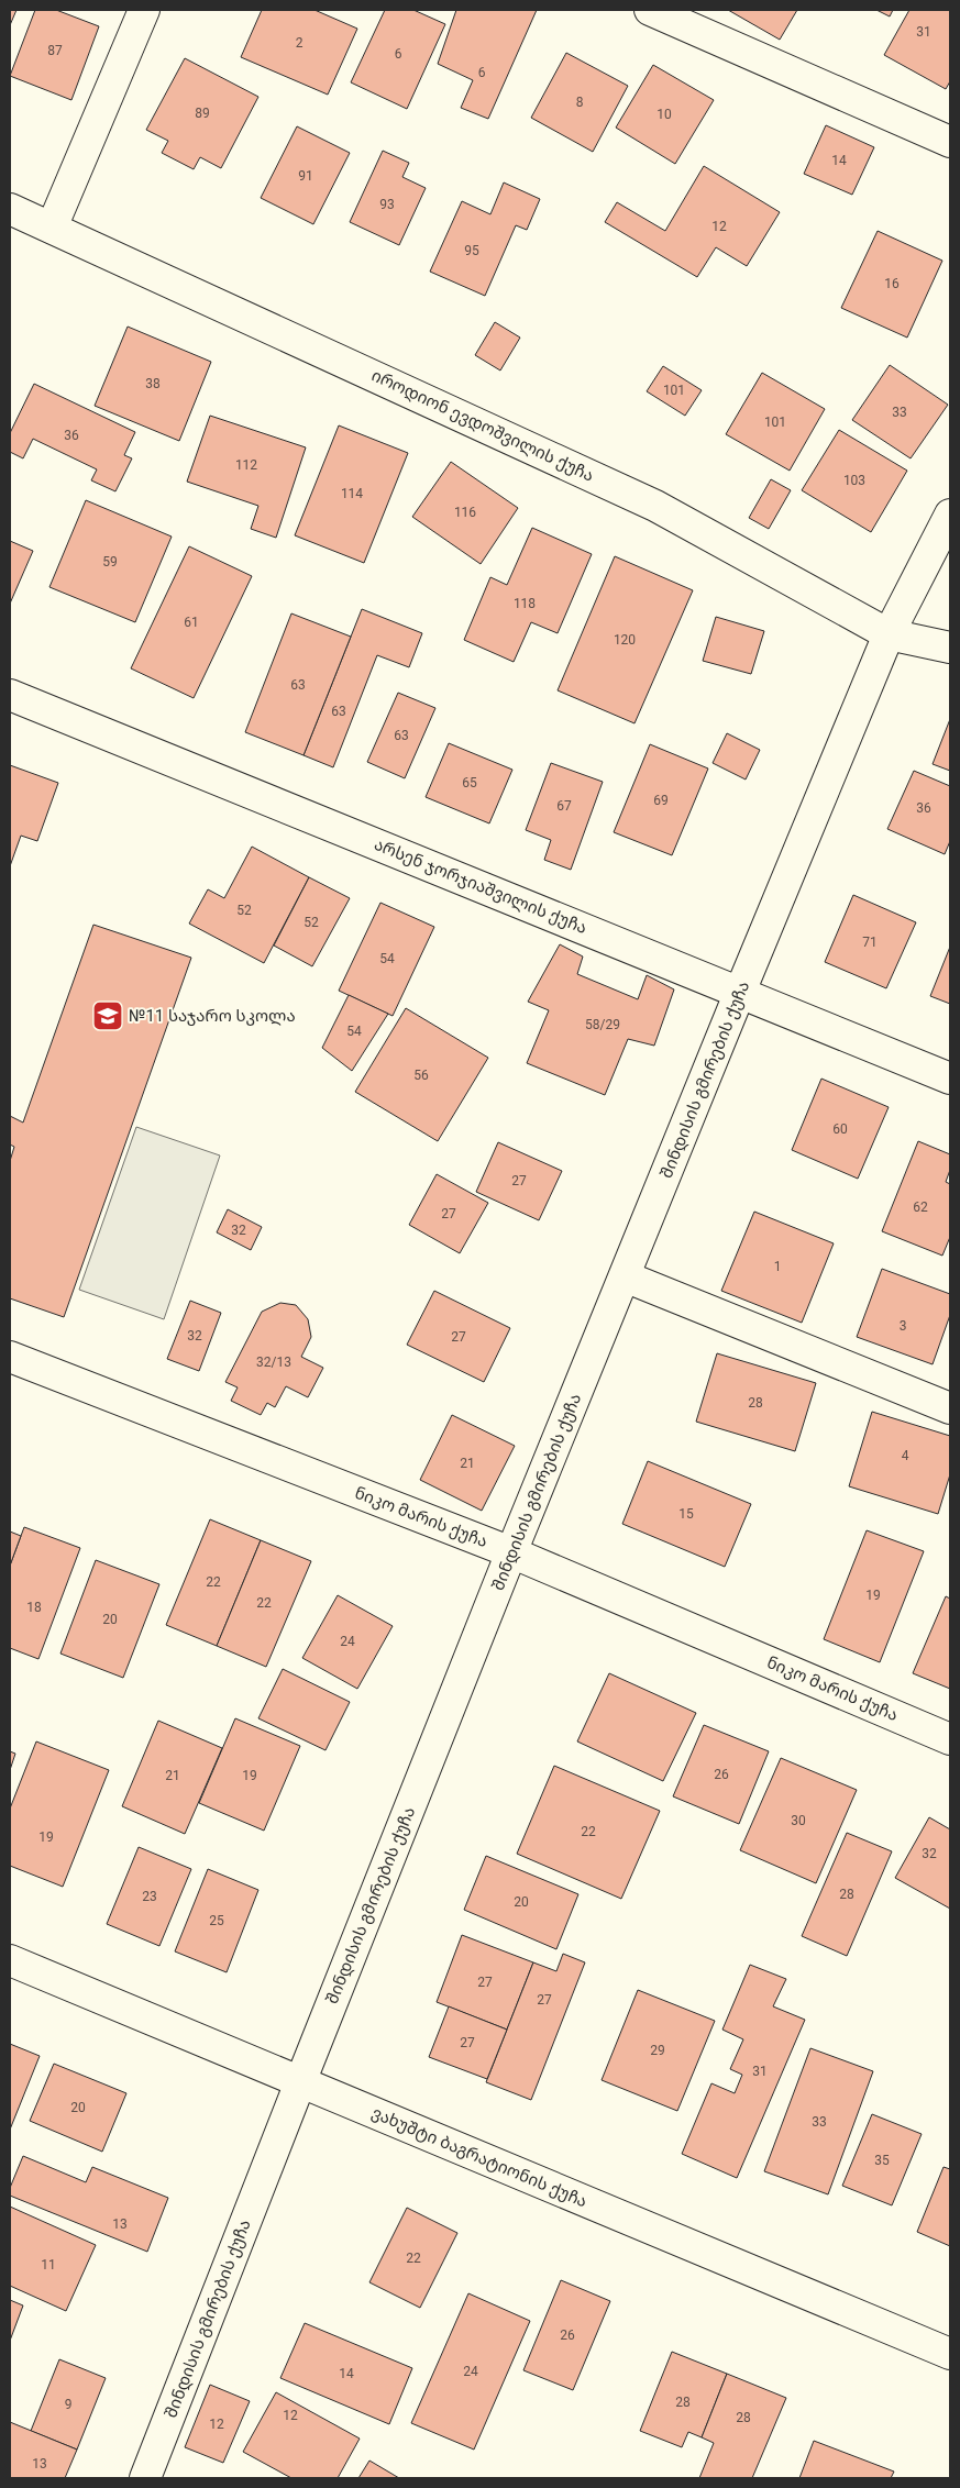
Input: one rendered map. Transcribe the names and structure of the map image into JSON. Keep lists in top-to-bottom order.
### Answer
{
  "streets": {
    "street": [
      "იროდიონ ევდოშვილის ქუჩა",
      "არსენ ჯორჯიაშვილის ქუჩა",
      "შინდისის გმირების ქუჩა",
      "ნიკო მარის ქუჩა",
      "ვახუშტი ბაგრატიონის ქუჩა"
    ]
  },
  "crossings": [
    ["იროდიონ ევდოშვილის ქუჩა", "შინდისის გმირების ქუჩა"],
    ["არსენ ჯორჯიაშვილის ქუჩა", "შინდისის გმირების ქუჩა"],
    ["შინდისის გმირების ქუჩა", "ნიკო მარის ქუჩა"],
    ["შინდისის გმირების ქუჩა", "ვახუშტი ბაგრატიონის ქუჩა"]
  ],
  "places": {
    "school or university": ["№11 საჯარო სკოლა"]
  },
  "house_numbers": [
    "31",
    "2",
    "87",
    "6",
    "6",
    "8",
    "89",
    "10",
    "14",
    "91",
    "93",
    "12",
    "95",
    "16",
    "38",
    "101",
    "33",
    "101",
    "36",
    "112",
    "103",
    "114",
    "116",
    "59",
    "118",
    "61",
    "120",
    "63",
    "63",
    "63",
    "65",
    "69",
    "67",
    "36",
    "52",
    "52",
    "71",
    "54",
    "58/29",
    "54",
    "56",
    "60",
    "27",
    "62",
    "27",
    "32",
    "1",
    "3",
    "32",
    "27",
    "32/13",
    "28",
    "4",
    "21",
    "15",
    "22",
    "19",
    "22",
    "18",
    "20",
    "24",
    "26",
    "21",
    "19",
    "30",
    "22",
    "19",
    "32",
    "28",
    "23",
    "20",
    "25",
    "27",
    "27",
    "27",
    "29",
    "31",
    "20",
    "33",
    "35",
    "13",
    "22",
    "11",
    "26",
    "24",
    "14",
    "28",
    "9",
    "12",
    "28",
    "12",
    "13"
  ]
}
